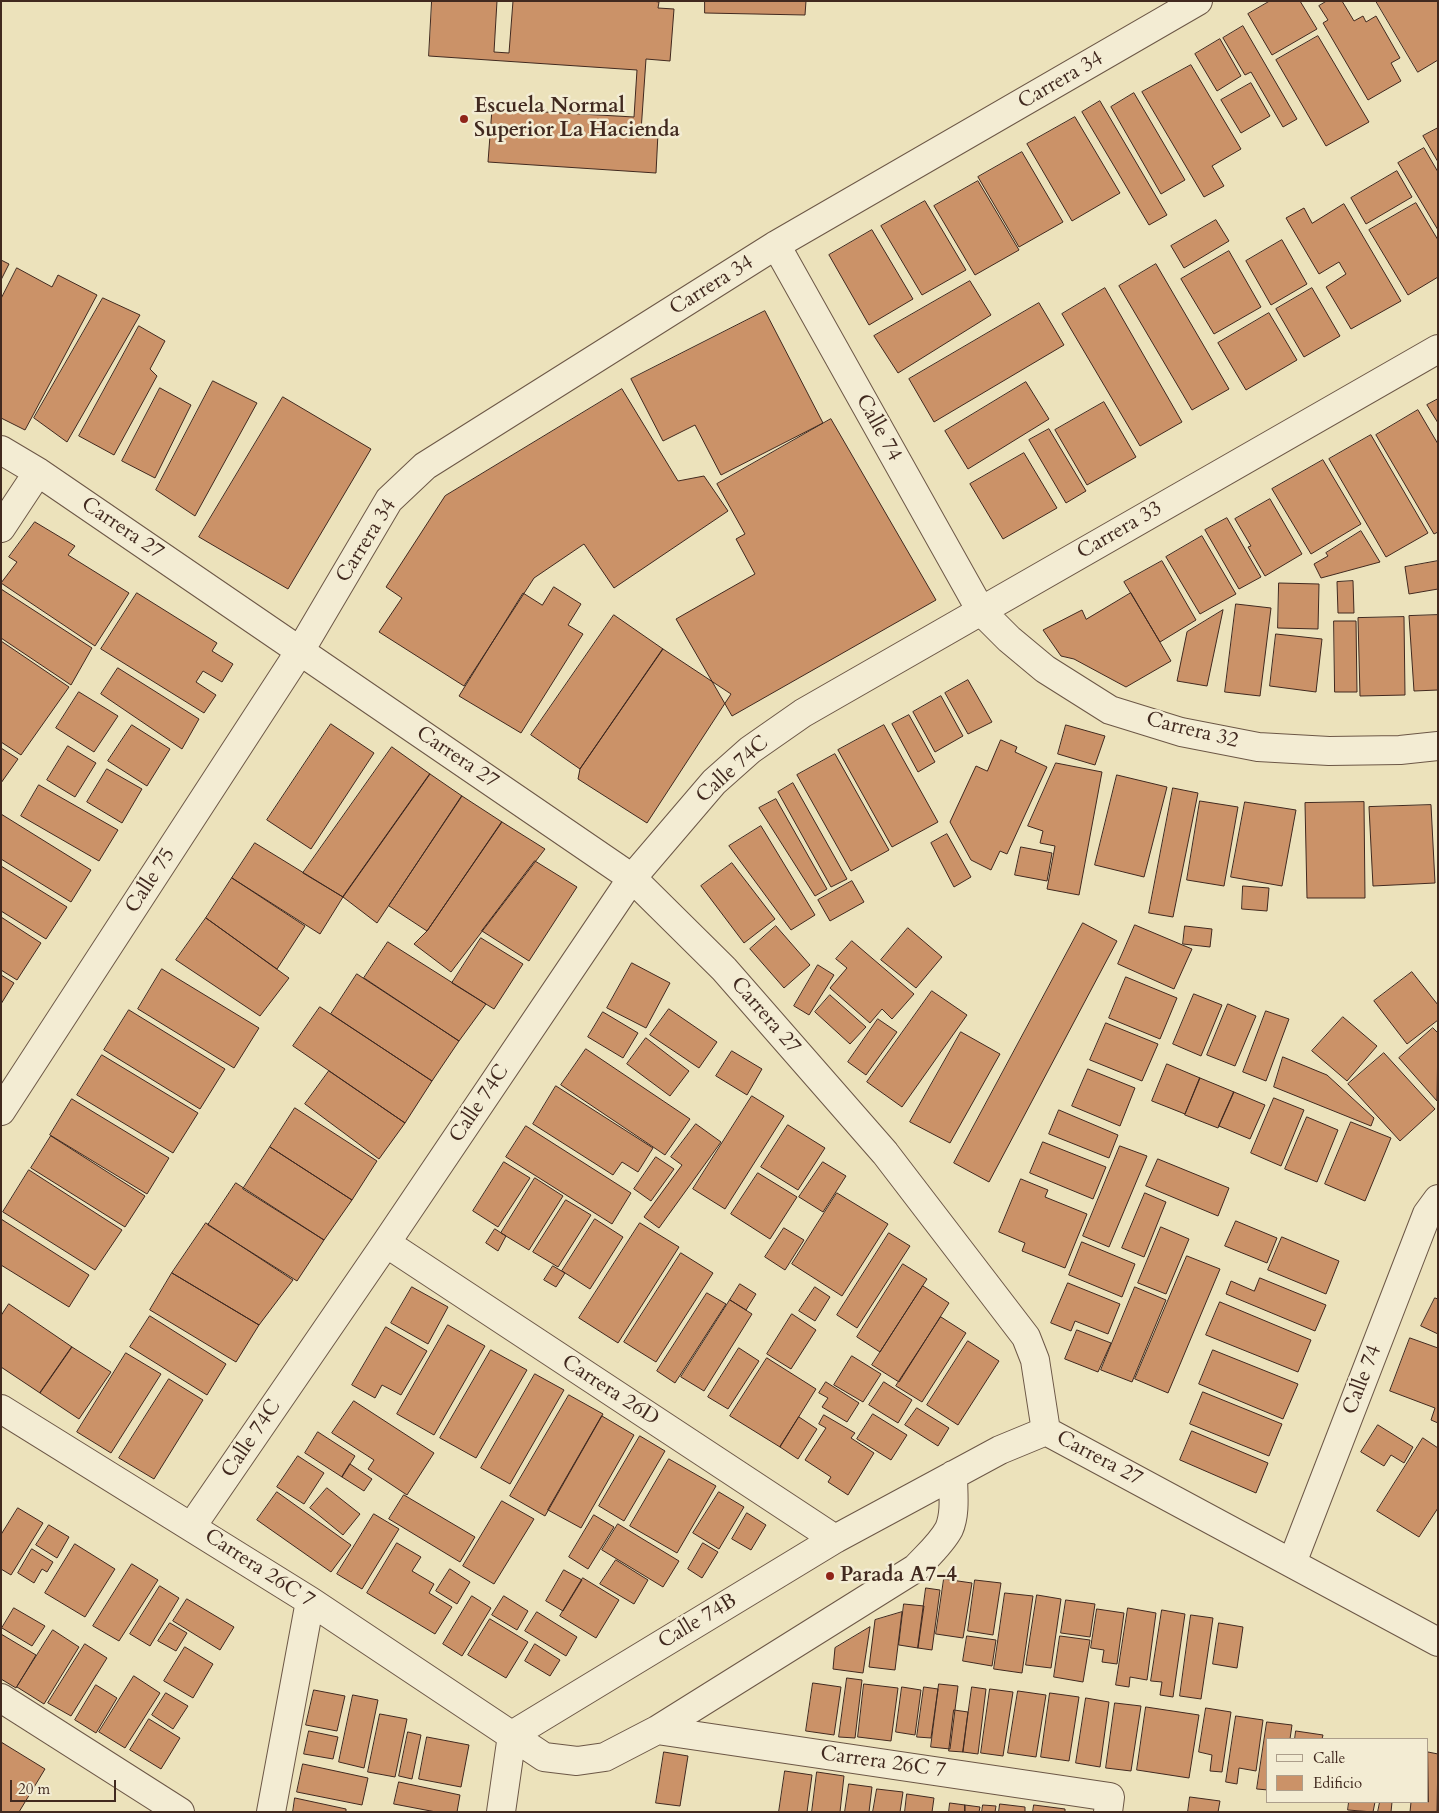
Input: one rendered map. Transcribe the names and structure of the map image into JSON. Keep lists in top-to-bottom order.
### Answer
{
  "streets": {
    "street": [
      "Carrera 34",
      "Calle 74",
      "Carrera 27",
      "Carrera 33",
      "Carrera 32",
      "Calle 74C",
      "Calle 75",
      "Carrera 26D",
      "Carrera 26C 7",
      "Calle 74B"
    ]
  },
  "crossings": [
    ["Carrera 34", "Calle 74"],
    ["Carrera 34", "Carrera 27"],
    ["Carrera 34", "Calle 75"],
    ["Calle 74", "Carrera 27"],
    ["Calle 74", "Carrera 33"],
    ["Calle 74", "Carrera 32"],
    ["Carrera 27", "Calle 74C"],
    ["Carrera 27", "Calle 75"],
    ["Carrera 27", "Calle 74B"],
    ["Carrera 33", "Carrera 32"],
    ["Carrera 33", "Calle 74C"],
    ["Calle 74C", "Carrera 26D"],
    ["Calle 74C", "Carrera 26C 7"],
    ["Carrera 26D", "Calle 74B"],
    ["Carrera 26C 7", "Calle 74B"]
  ],
  "places": ["Escuela Normal Superior La Hacienda", "Parada A7-4"],
  "legend": ["Calle", "Edificio"],
  "scale_bar": "20 m"
}
